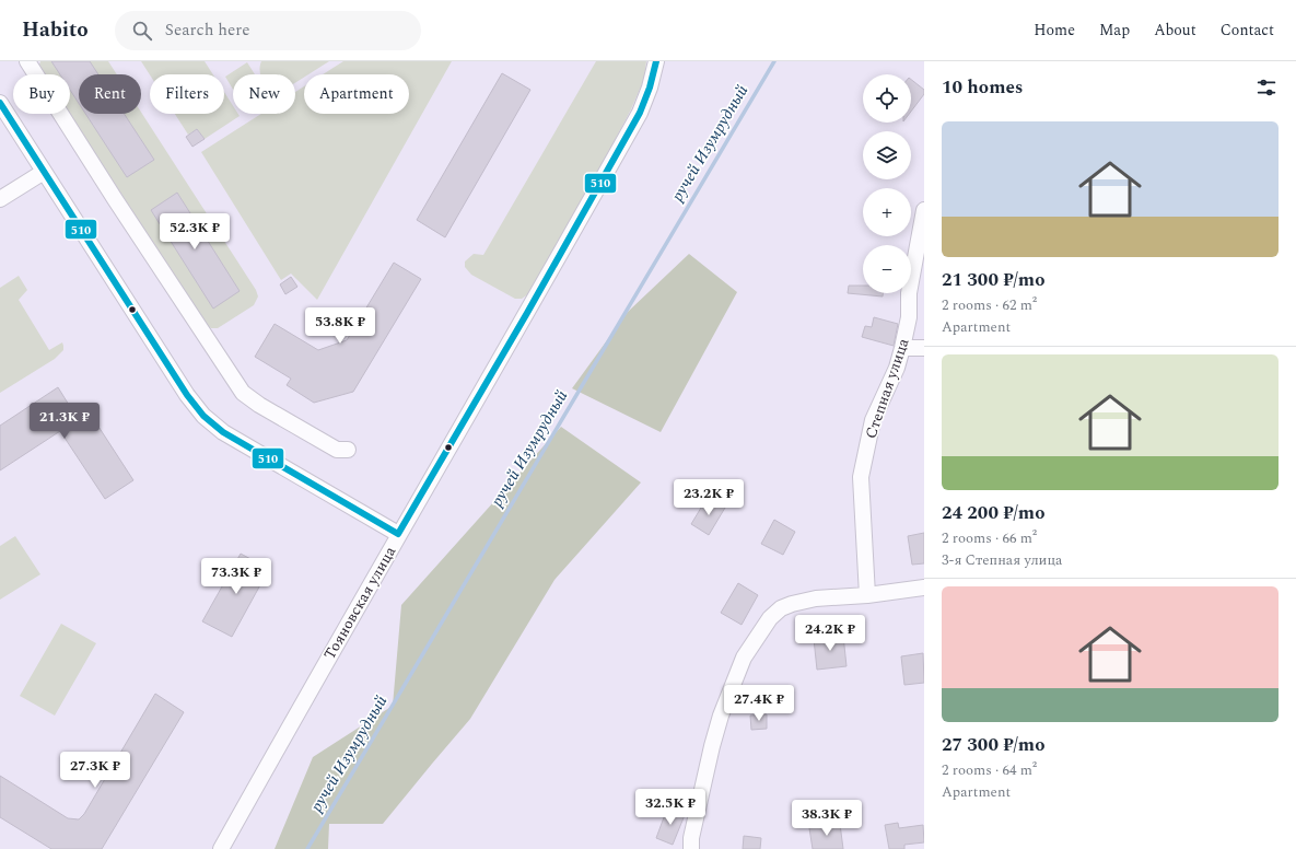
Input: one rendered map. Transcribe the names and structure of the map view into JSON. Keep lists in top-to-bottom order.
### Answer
{
  "streets": {
    "street": ["Степная улица", "Тояновская улица"]
  },
  "water": ["ручей Изумрудный"],
  "lines": ["transit line 510"],
  "page": {
    "header": "Habito",
    "search": "Search here",
    "nav": [
      "Home",
      "Map",
      "About",
      "Contact"
    ],
    "heading": "10 homes",
    "map_buttons": ["+", "−"],
    "chip": [
      "Buy",
      "Rent",
      "Filters",
      "New",
      "Apartment"
    ],
    "list": [
      {
        "name": "21 300 ₽/mo",
        "note": "2 rooms · 62 m² · Apartment"
      },
      {
        "name": "24 200 ₽/mo",
        "note": "2 rooms · 66 m² · 3-я Степная улица"
      },
      {
        "name": "27 300 ₽/mo",
        "note": "2 rooms · 64 m² · Apartment"
      }
    ],
    "price": [
      "52.3K ₽",
      "53.8K ₽",
      "21.3K ₽",
      "23.2K ₽",
      "73.3K ₽",
      "24.2K ₽",
      "27.4K ₽",
      "27.3K ₽",
      "32.5K ₽",
      "38.3K ₽"
    ]
  }
}
